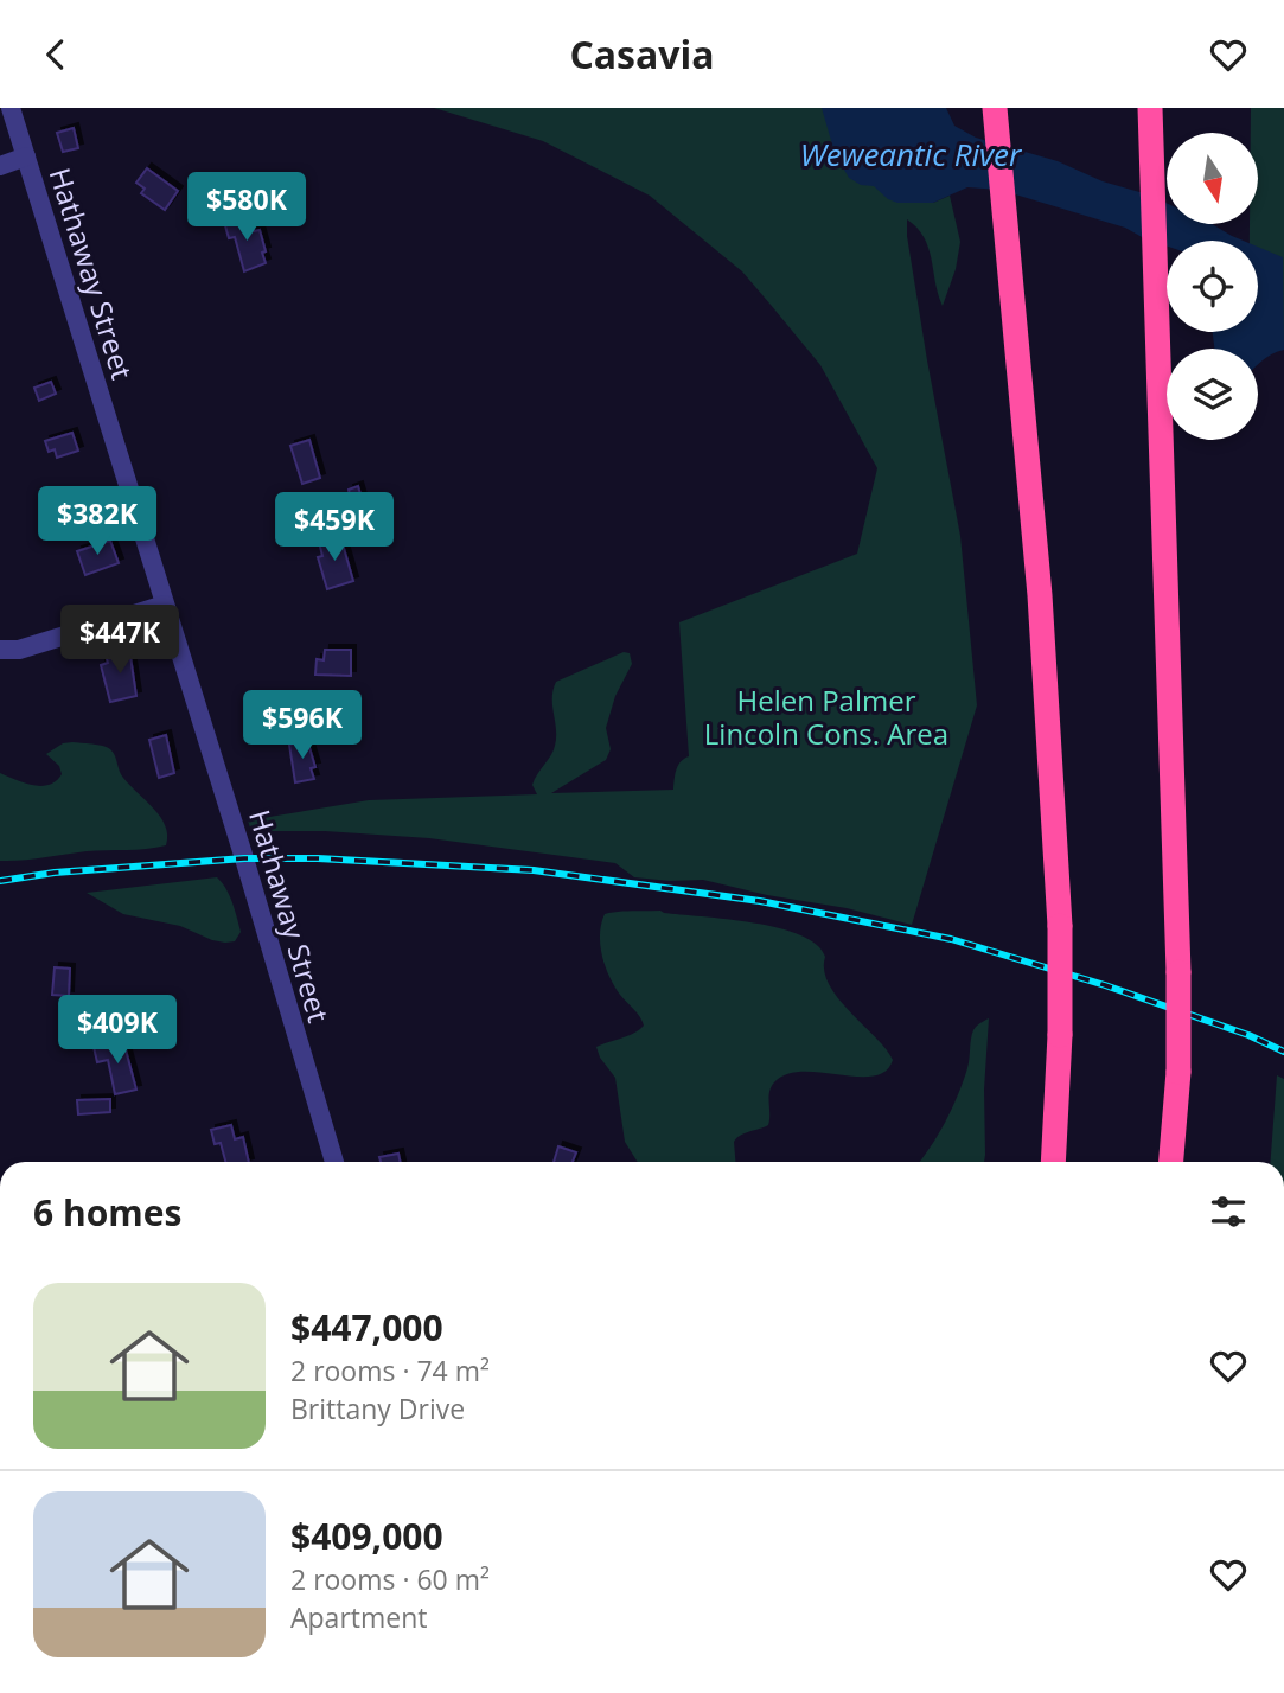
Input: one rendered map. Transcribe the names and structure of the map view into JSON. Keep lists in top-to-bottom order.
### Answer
{
  "streets": {
    "street": ["Hathaway Street"]
  },
  "water": ["Weweantic River"],
  "parks": ["Helen Palmer Lincoln Cons. Area"],
  "north": "bottom",
  "page": {
    "header": "Casavia",
    "price": [
      "$580K",
      "$382K",
      "$459K",
      "$447K",
      "$596K",
      "$409K"
    ],
    "heading": "6 homes",
    "list": [
      {
        "name": "$447,000",
        "note": "2 rooms · 74 m² · Brittany Drive"
      },
      {
        "name": "$409,000",
        "note": "2 rooms · 60 m² · Apartment"
      }
    ]
  }
}
